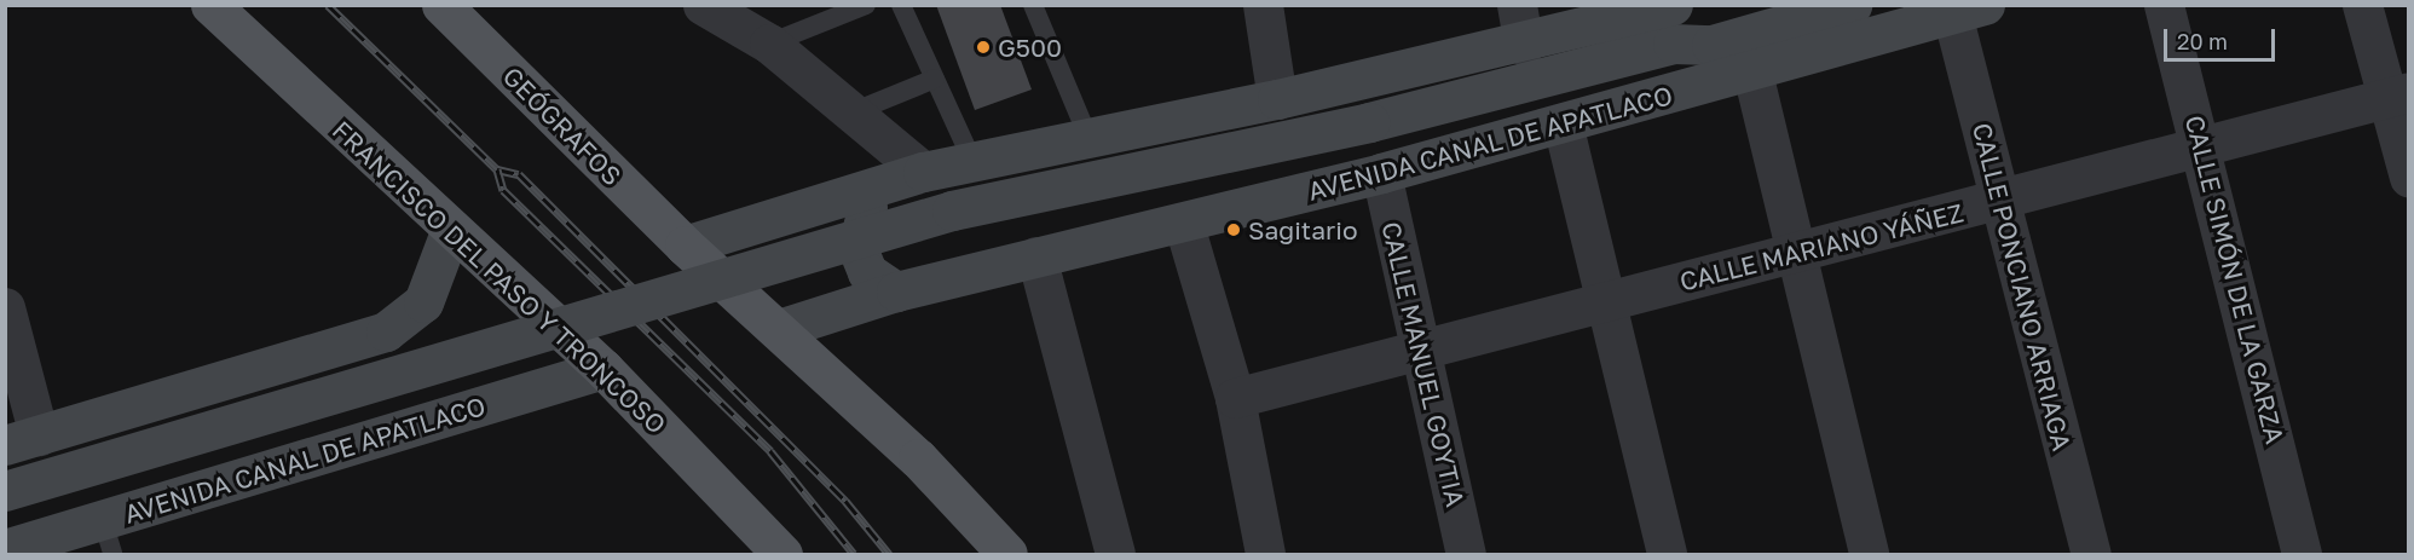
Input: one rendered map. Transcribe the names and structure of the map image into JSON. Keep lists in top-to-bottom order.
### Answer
{
  "streets": {
    "main road": ["GEÓGRAFOS", "FRANCISCO DEL PASO Y TRONCOSO"],
    "street": [
      "AVENIDA CANAL DE APATLACO",
      "CALLE MARIANO YÁÑEZ",
      "CALLE SIMÓN DE LA GARZA",
      "CALLE PONCIANO ARRIAGA",
      "CALLE MANUEL GOYTIA"
    ]
  },
  "crossings": [
    ["AVENIDA CANAL DE APATLACO", "FRANCISCO DEL PASO Y TRONCOSO"],
    ["AVENIDA CANAL DE APATLACO", "CALLE PONCIANO ARRIAGA"],
    ["AVENIDA CANAL DE APATLACO", "CALLE MANUEL GOYTIA"],
    ["CALLE MARIANO YÁÑEZ", "CALLE SIMÓN DE LA GARZA"],
    ["CALLE MARIANO YÁÑEZ", "CALLE PONCIANO ARRIAGA"],
    ["CALLE MARIANO YÁÑEZ", "CALLE MANUEL GOYTIA"]
  ],
  "places": ["G500", "Sagitario"],
  "scale_bar": "20 m"
}
